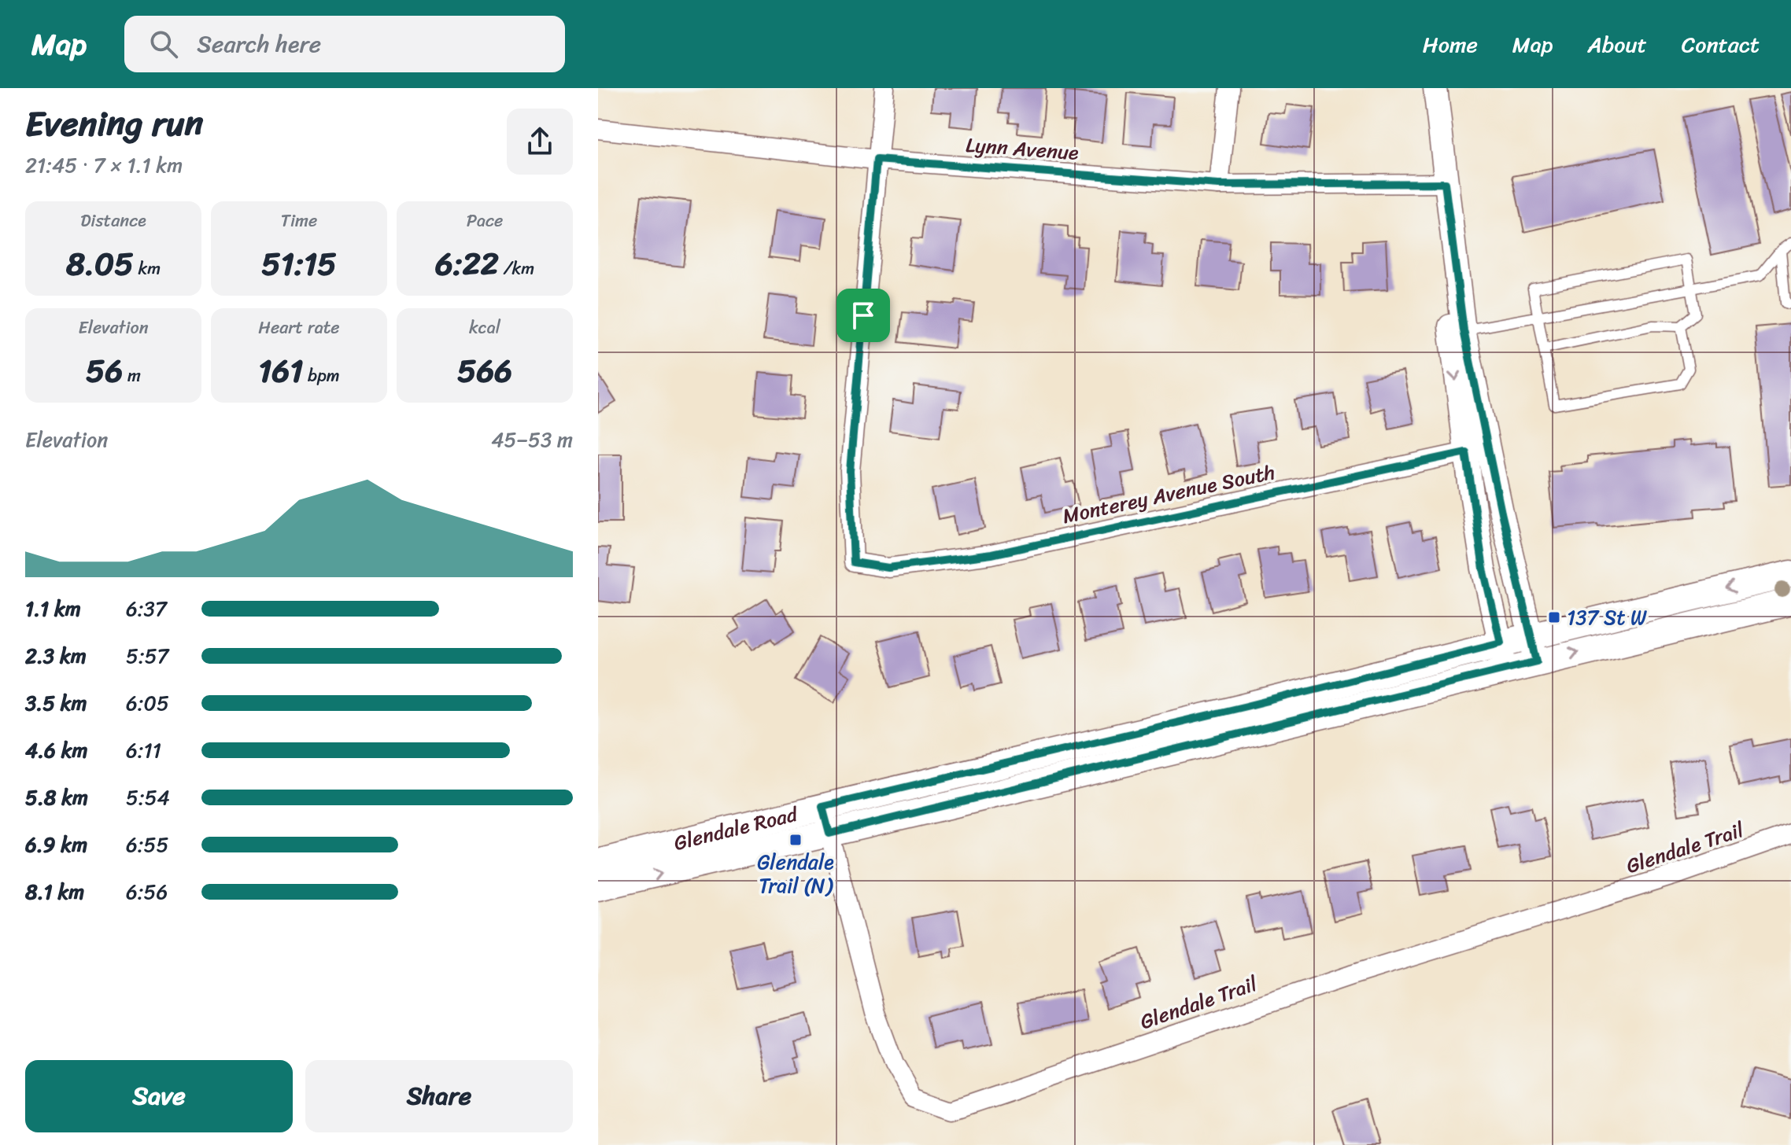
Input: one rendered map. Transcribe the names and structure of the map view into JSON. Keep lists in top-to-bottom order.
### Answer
{
  "streets": {
    "main road": ["Glendale Road"],
    "street": ["Lynn Avenue", "Monterey Avenue South", "Glendale Trail"]
  },
  "crossings": [
    ["Lynn Avenue", "Monterey Avenue South"],
    ["Glendale Road", "Glendale Trail"]
  ],
  "places": {
    "transit": ["137 St W", "Glendale Trail (N)"]
  },
  "page": {
    "header": "Map",
    "search": "Search here",
    "nav": [
      "Home",
      "Map",
      "About",
      "Contact"
    ],
    "heading": ["Evening run", "21:45 · 7 × 1.1 km"],
    "stats": [
      ["Distance", "8.05 km"],
      ["Time", "51:15"],
      ["Pace", "6:22 /km"],
      ["Elevation", "56 m"],
      ["Heart rate", "161 bpm"],
      ["kcal", "566"]
    ],
    "chart": ["Elevation", "45–53 m"],
    "list": [
      {
        "name": "1.1 km",
        "note": "6:37"
      },
      {
        "name": "2.3 km",
        "note": "5:57"
      },
      {
        "name": "3.5 km",
        "note": "6:05"
      },
      {
        "name": "4.6 km",
        "note": "6:11"
      },
      {
        "name": "5.8 km",
        "note": "5:54"
      },
      {
        "name": "6.9 km",
        "note": "6:55"
      },
      {
        "name": "8.1 km",
        "note": "6:56"
      }
    ],
    "buttons": ["Save", "Share"]
  }
}
